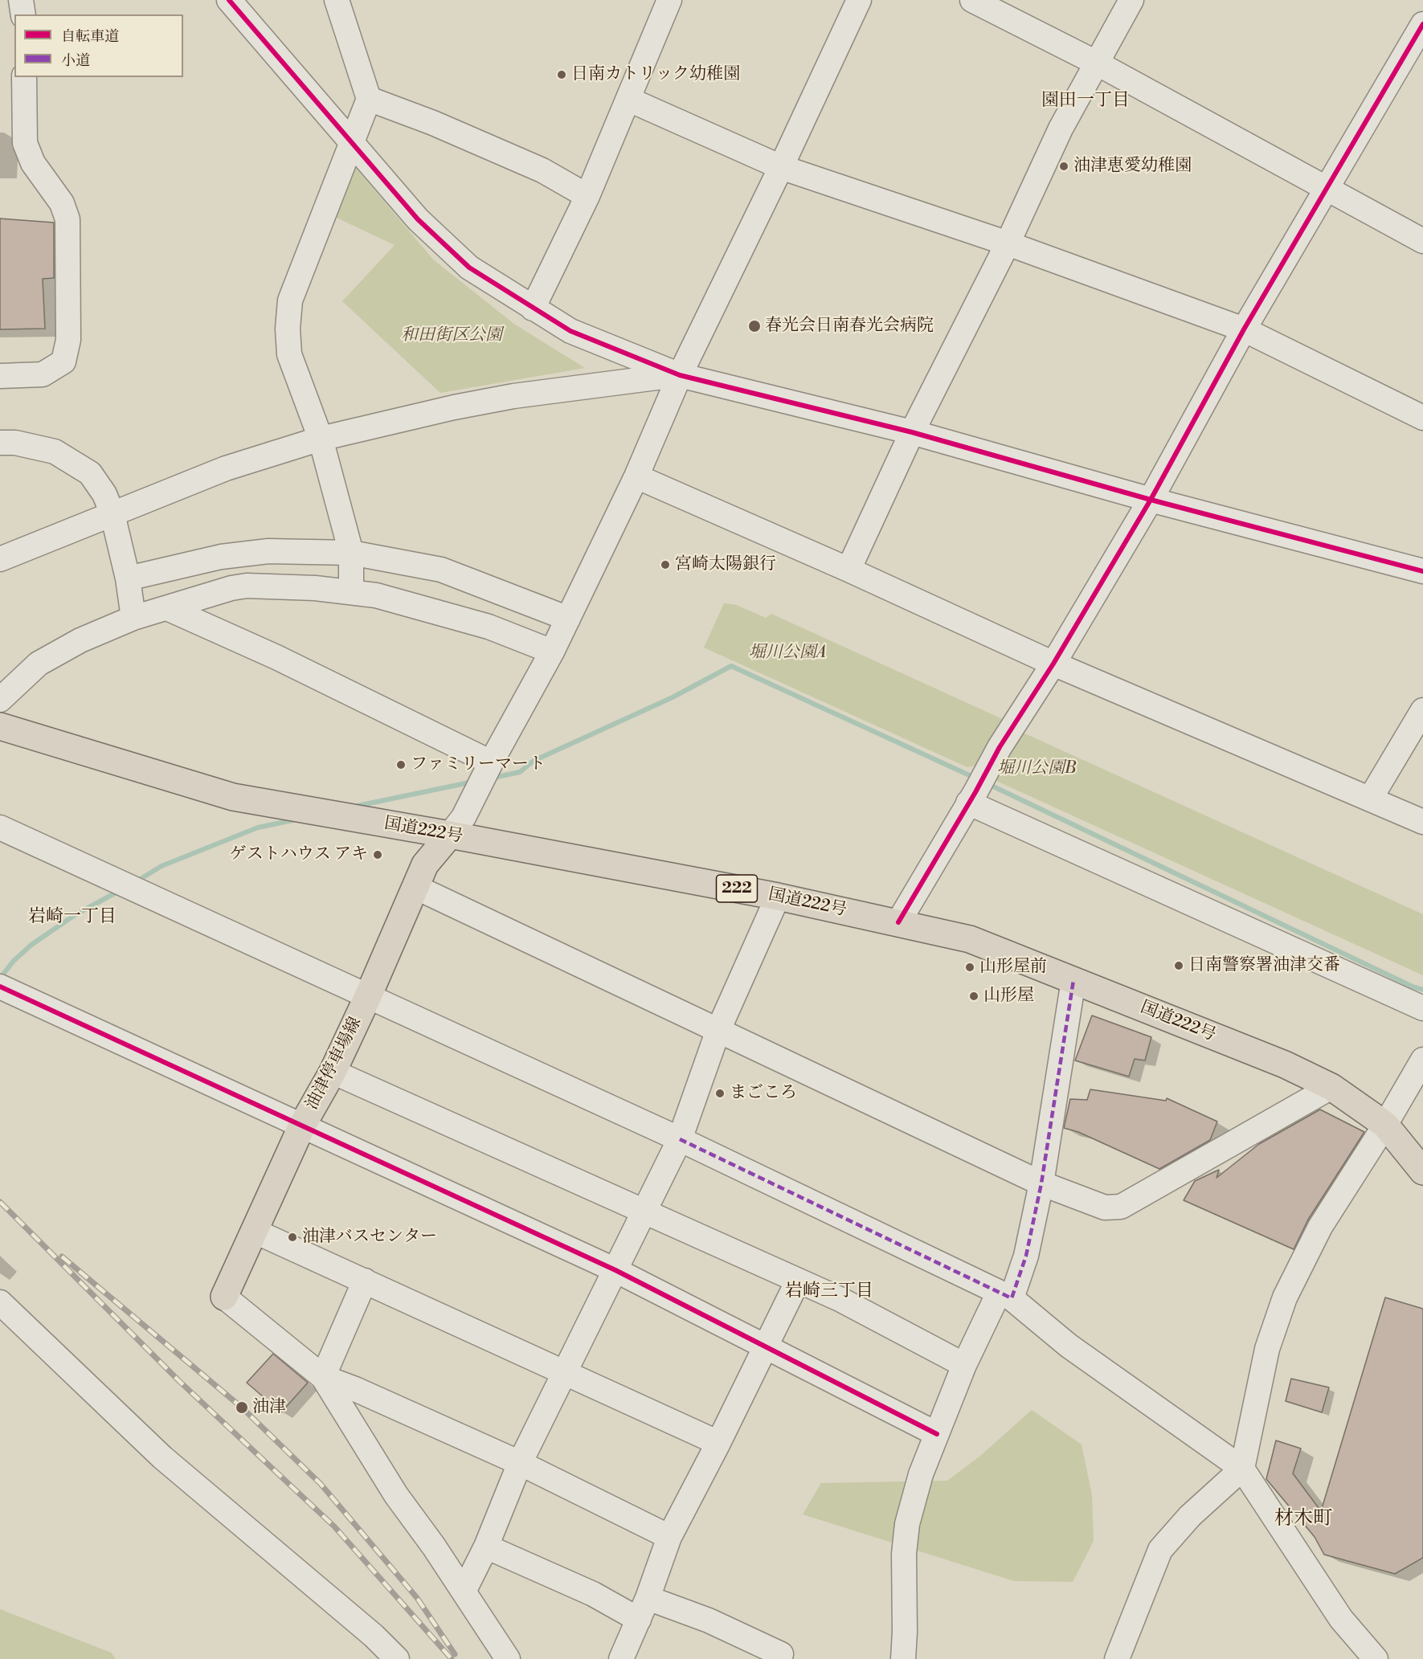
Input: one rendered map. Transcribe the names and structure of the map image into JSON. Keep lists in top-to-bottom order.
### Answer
{
  "streets": {
    "main road": ["国道222号", "222", "油津停車場線"]
  },
  "crossings": [
    ["国道222号", "油津停車場線"]
  ],
  "districts": [
    "園田一丁目",
    "岩崎一丁目",
    "岩崎三丁目",
    "材木町"
  ],
  "parks": ["和田街区公園", "堀川公園A", "堀川公園B"],
  "places": [
    "日南カトリック幼稚園",
    "油津恵愛幼稚園",
    "春光会日南春光会病院",
    "宮崎太陽銀行",
    "ファミリーマート",
    "ゲストハウス アキ",
    "日南警察署油津交番",
    "山形屋前",
    "山形屋",
    "まごころ",
    "油津バスセンター",
    "油津"
  ],
  "legend": ["自転車道", "小道"]
}
